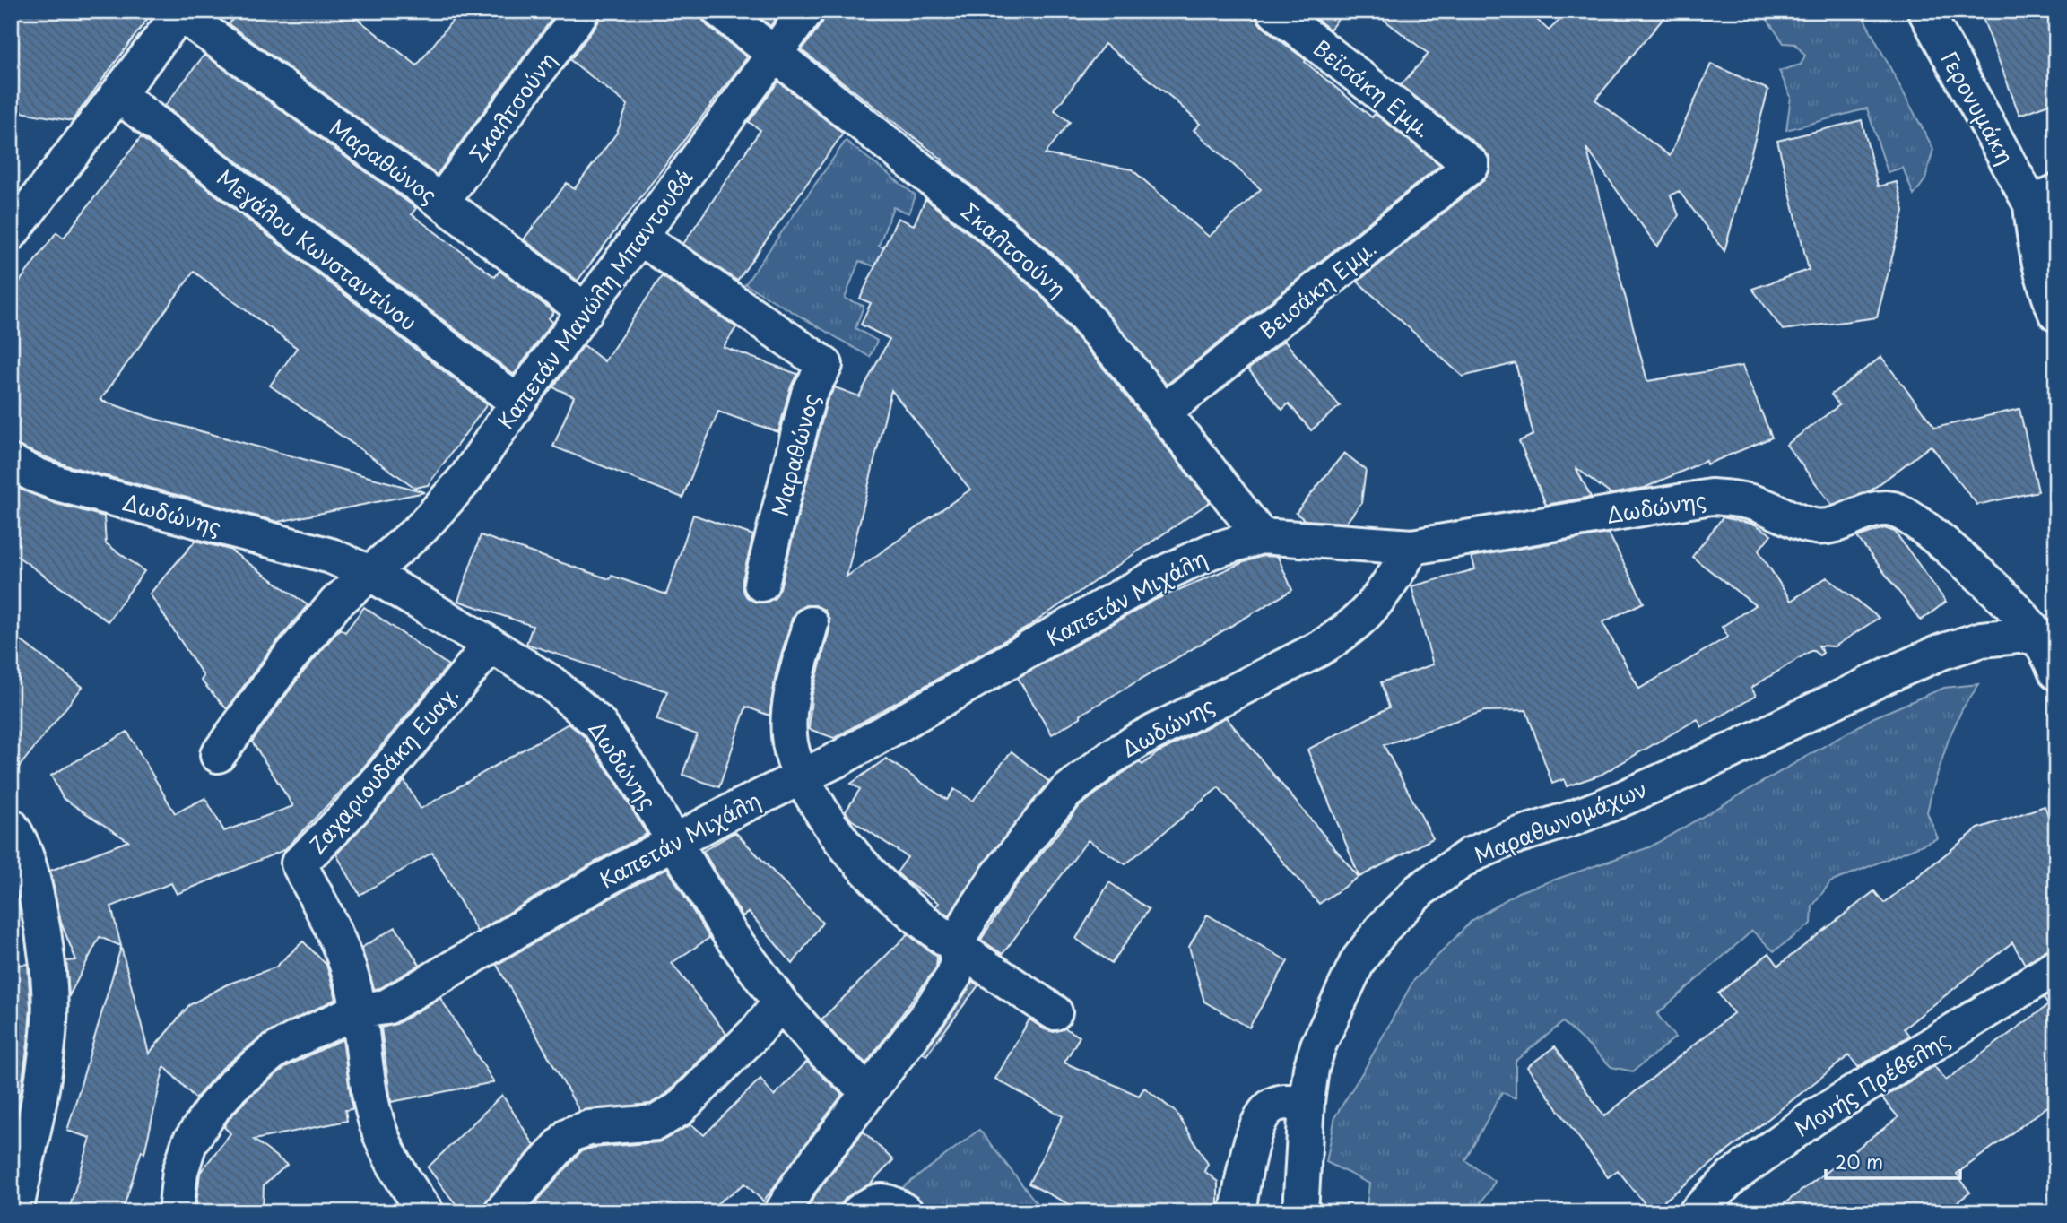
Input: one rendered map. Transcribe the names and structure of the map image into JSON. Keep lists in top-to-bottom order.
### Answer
{
  "streets": {
    "street": [
      "Βεϊσάκη Εμμ.",
      "Σκαλτσούνη",
      "Γερονυμάκη",
      "Μαραθώνος",
      "Μεγάλου Κωνσταντίνου",
      "Βεισάκη Εμμ.",
      "Καπετάν Μανώλη Μπαντουβά",
      "Δωδώνης",
      "Καπετάν Μιχάλη",
      "Ζαχαριουδάκη Ευαγ.",
      "Μαραθωνομάχων",
      "Μονής Πρέβελης"
    ]
  },
  "crossings": [
    ["Βεϊσάκη Εμμ.", "Βεισάκη Εμμ."],
    ["Σκαλτσούνη", "Μαραθώνος"],
    ["Σκαλτσούνη", "Βεισάκη Εμμ."],
    ["Σκαλτσούνη", "Καπετάν Μανώλη Μπαντουβά"],
    ["Σκαλτσούνη", "Δωδώνης"],
    ["Σκαλτσούνη", "Καπετάν Μιχάλη"],
    ["Μαραθώνος", "Καπετάν Μανώλη Μπαντουβά"],
    ["Μεγάλου Κωνσταντίνου", "Καπετάν Μανώλη Μπαντουβά"],
    ["Καπετάν Μανώλη Μπαντουβά", "Δωδώνης"],
    ["Δωδώνης", "Καπετάν Μιχάλη"],
    ["Δωδώνης", "Ζαχαριουδάκη Ευαγ."],
    ["Δωδώνης", "Μαραθωνομάχων"],
    ["Καπετάν Μιχάλη", "Ζαχαριουδάκη Ευαγ."]
  ],
  "scale_bar": "20 m"
}
